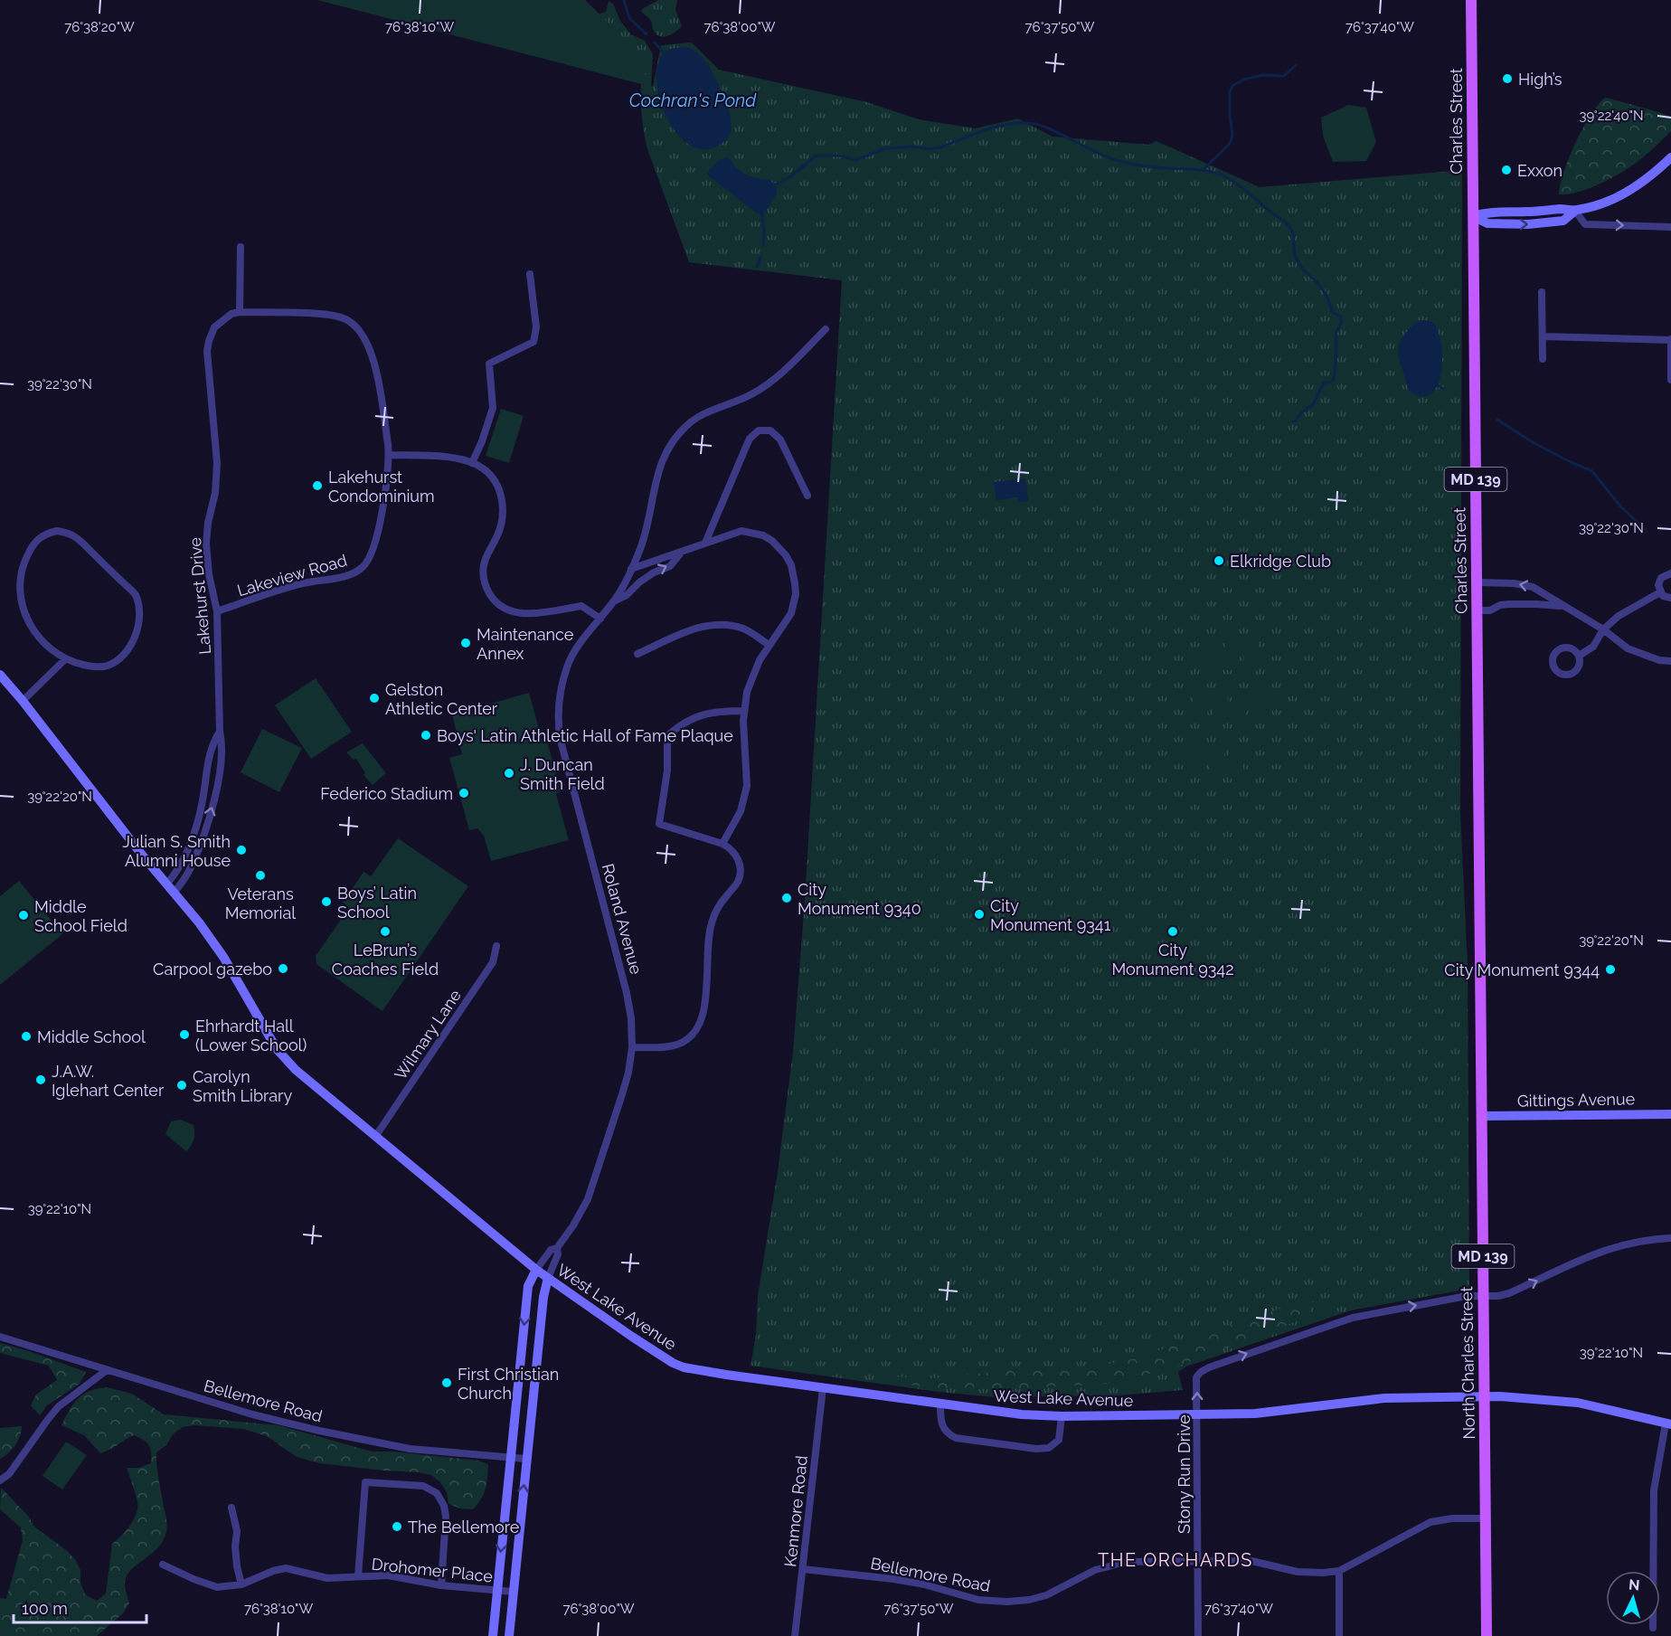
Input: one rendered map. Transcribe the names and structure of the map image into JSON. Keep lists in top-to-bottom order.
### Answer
{
  "streets": {
    "main road": ["Charles Street", "MD 139", "North Charles Street"],
    "street": [
      "Lakeview Road",
      "Lakehurst Drive",
      "Roland Avenue",
      "Wilmary Lane",
      "Gittings Avenue",
      "West Lake Avenue",
      "Bellemore Road",
      "Stony Run Drive",
      "Kenmore Road",
      "Drohomer Place"
    ]
  },
  "crossings": [
    ["Charles Street", "North Charles Street"],
    ["Lakeview Road", "Lakehurst Drive"],
    ["Lakehurst Drive", "West Lake Avenue"],
    ["Roland Avenue", "West Lake Avenue"],
    ["Roland Avenue", "Bellemore Road"],
    ["Roland Avenue", "Drohomer Place"],
    ["Wilmary Lane", "West Lake Avenue"],
    ["Gittings Avenue", "North Charles Street"],
    ["West Lake Avenue", "North Charles Street"],
    ["West Lake Avenue", "Stony Run Drive"],
    ["West Lake Avenue", "Kenmore Road"],
    ["North Charles Street", "Bellemore Road"],
    ["North Charles Street", "Stony Run Drive"],
    ["Bellemore Road", "Stony Run Drive"],
    ["Bellemore Road", "Kenmore Road"]
  ],
  "one_way": ["Stony Run Drive"],
  "districts": ["THE ORCHARDS"],
  "water": ["Cochran's Pond"],
  "places": [
    "High’s",
    "Exxon",
    "Lakehurst Condominium",
    "Elkridge Club",
    "Maintenance Annex",
    "Gelston Athletic Center",
    "Boys' Latin Athletic Hall of Fame Plaque",
    "J. Duncan Smith Field",
    "Federico Stadium",
    "Julian S. Smith Alumni House",
    "Veterans Memorial",
    "City Monument 9340",
    "Boys’ Latin School",
    "City Monument 9341",
    "Middle School Field",
    "LeBrun’s Coaches Field",
    "City Monument 9342",
    "Carpool gazebo",
    "City Monument 9344",
    "Ehrhardt Hall (Lower School)",
    "Middle School",
    "J.A.W. Iglehart Center",
    "Carolyn Smith Library",
    "First Christian Church",
    "The Bellemore"
  ],
  "scale_bar": "100 m",
  "north": "top",
  "coordinates": [
    "76°38'20\"W",
    "76°38'10\"W",
    "76°38'00\"W",
    "76°37'50\"W",
    "76°37'40\"W",
    "39°22'40\"N",
    "39°22'30\"N",
    "39°22'20\"N",
    "39°22'10\"N"
  ]
}
